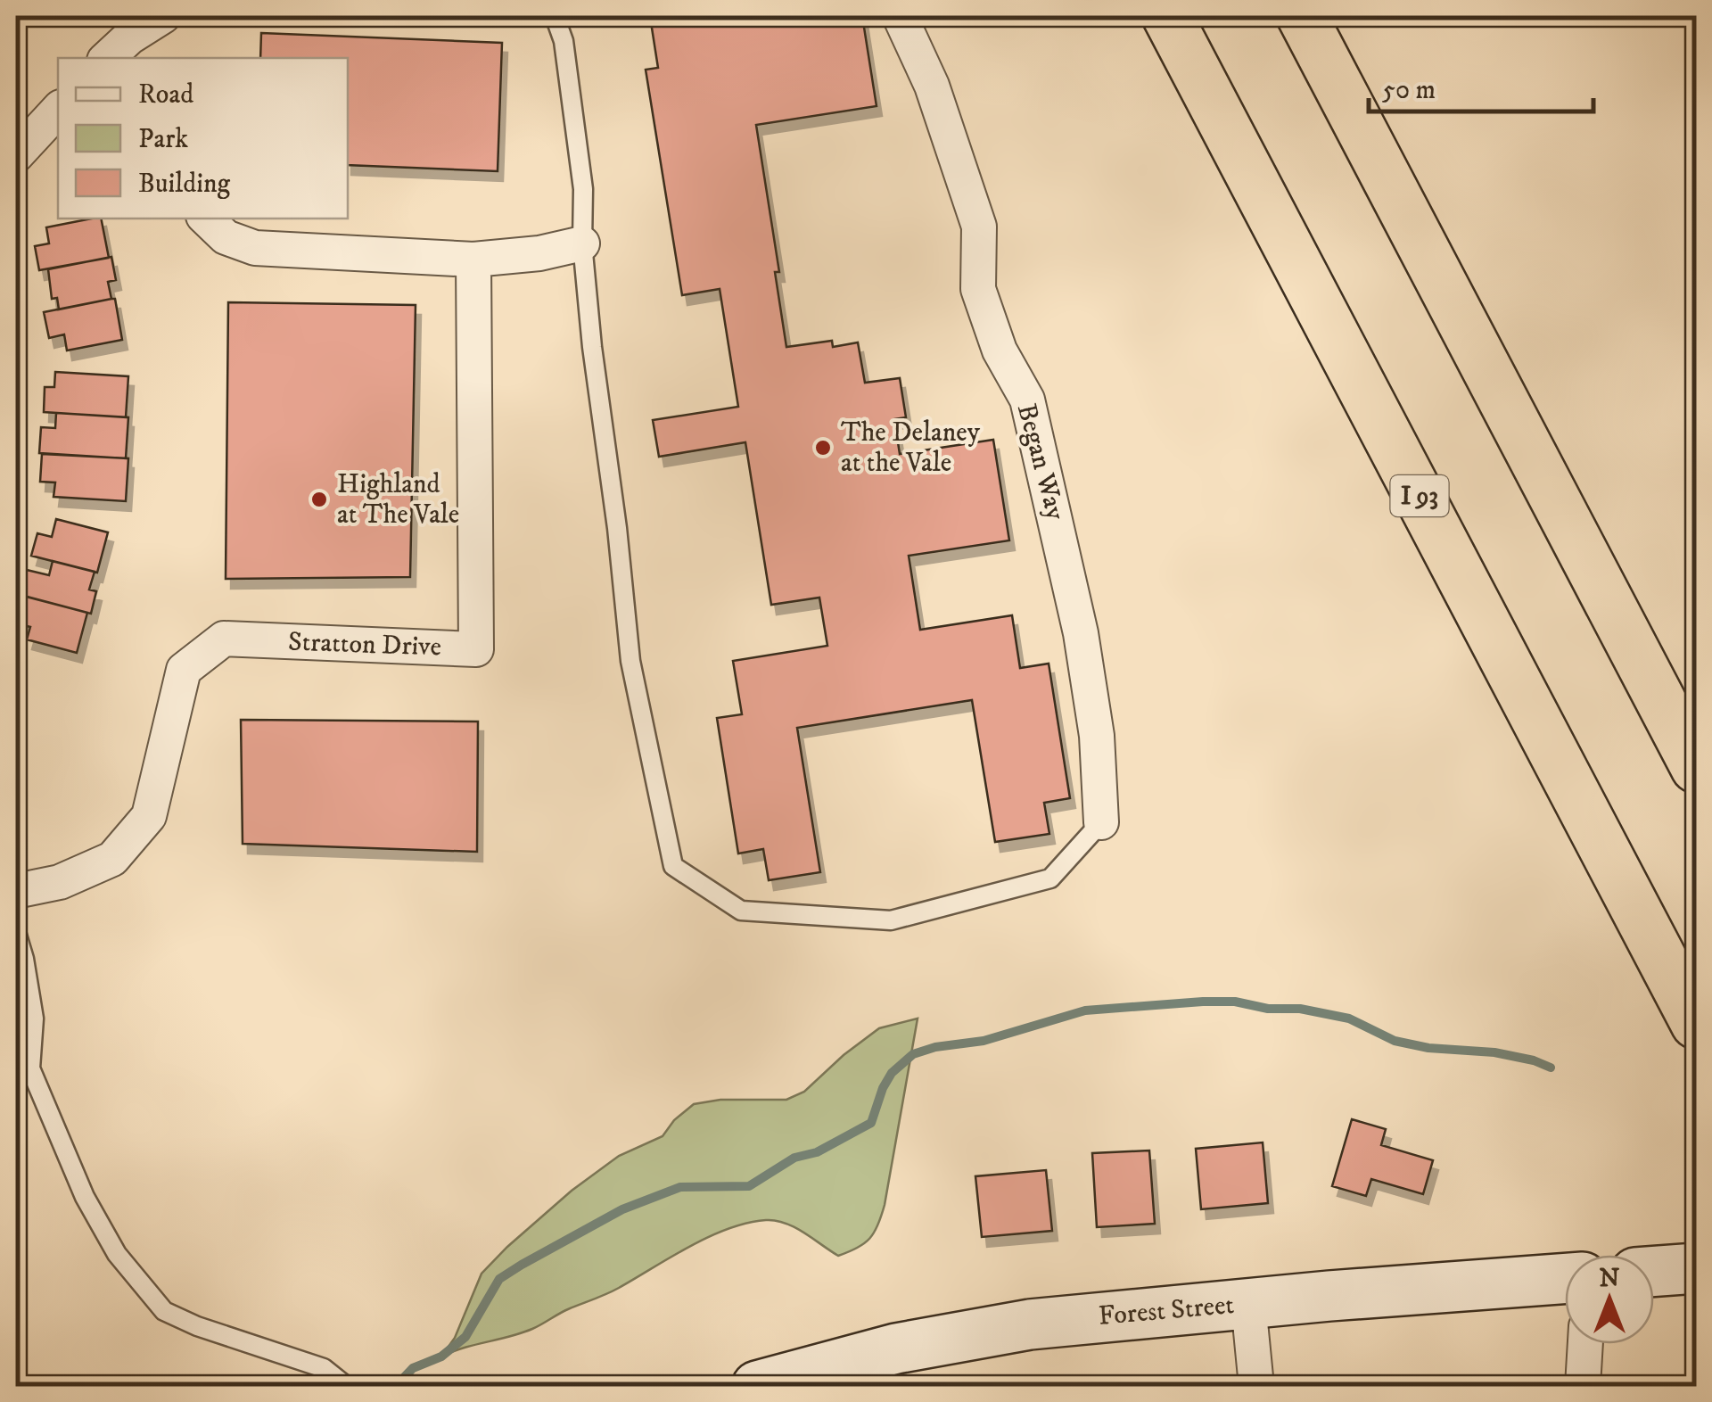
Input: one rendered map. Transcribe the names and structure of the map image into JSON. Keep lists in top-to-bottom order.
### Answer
{
  "streets": {
    "highway": ["I 93"],
    "main road": ["Forest Street"],
    "street": ["Began Way", "Stratton Drive"]
  },
  "places": ["The Delaney at the Vale", "Highland at The Vale"],
  "legend": ["Road", "Park", "Building"],
  "scale_bar": "50 m",
  "north": "top"
}
